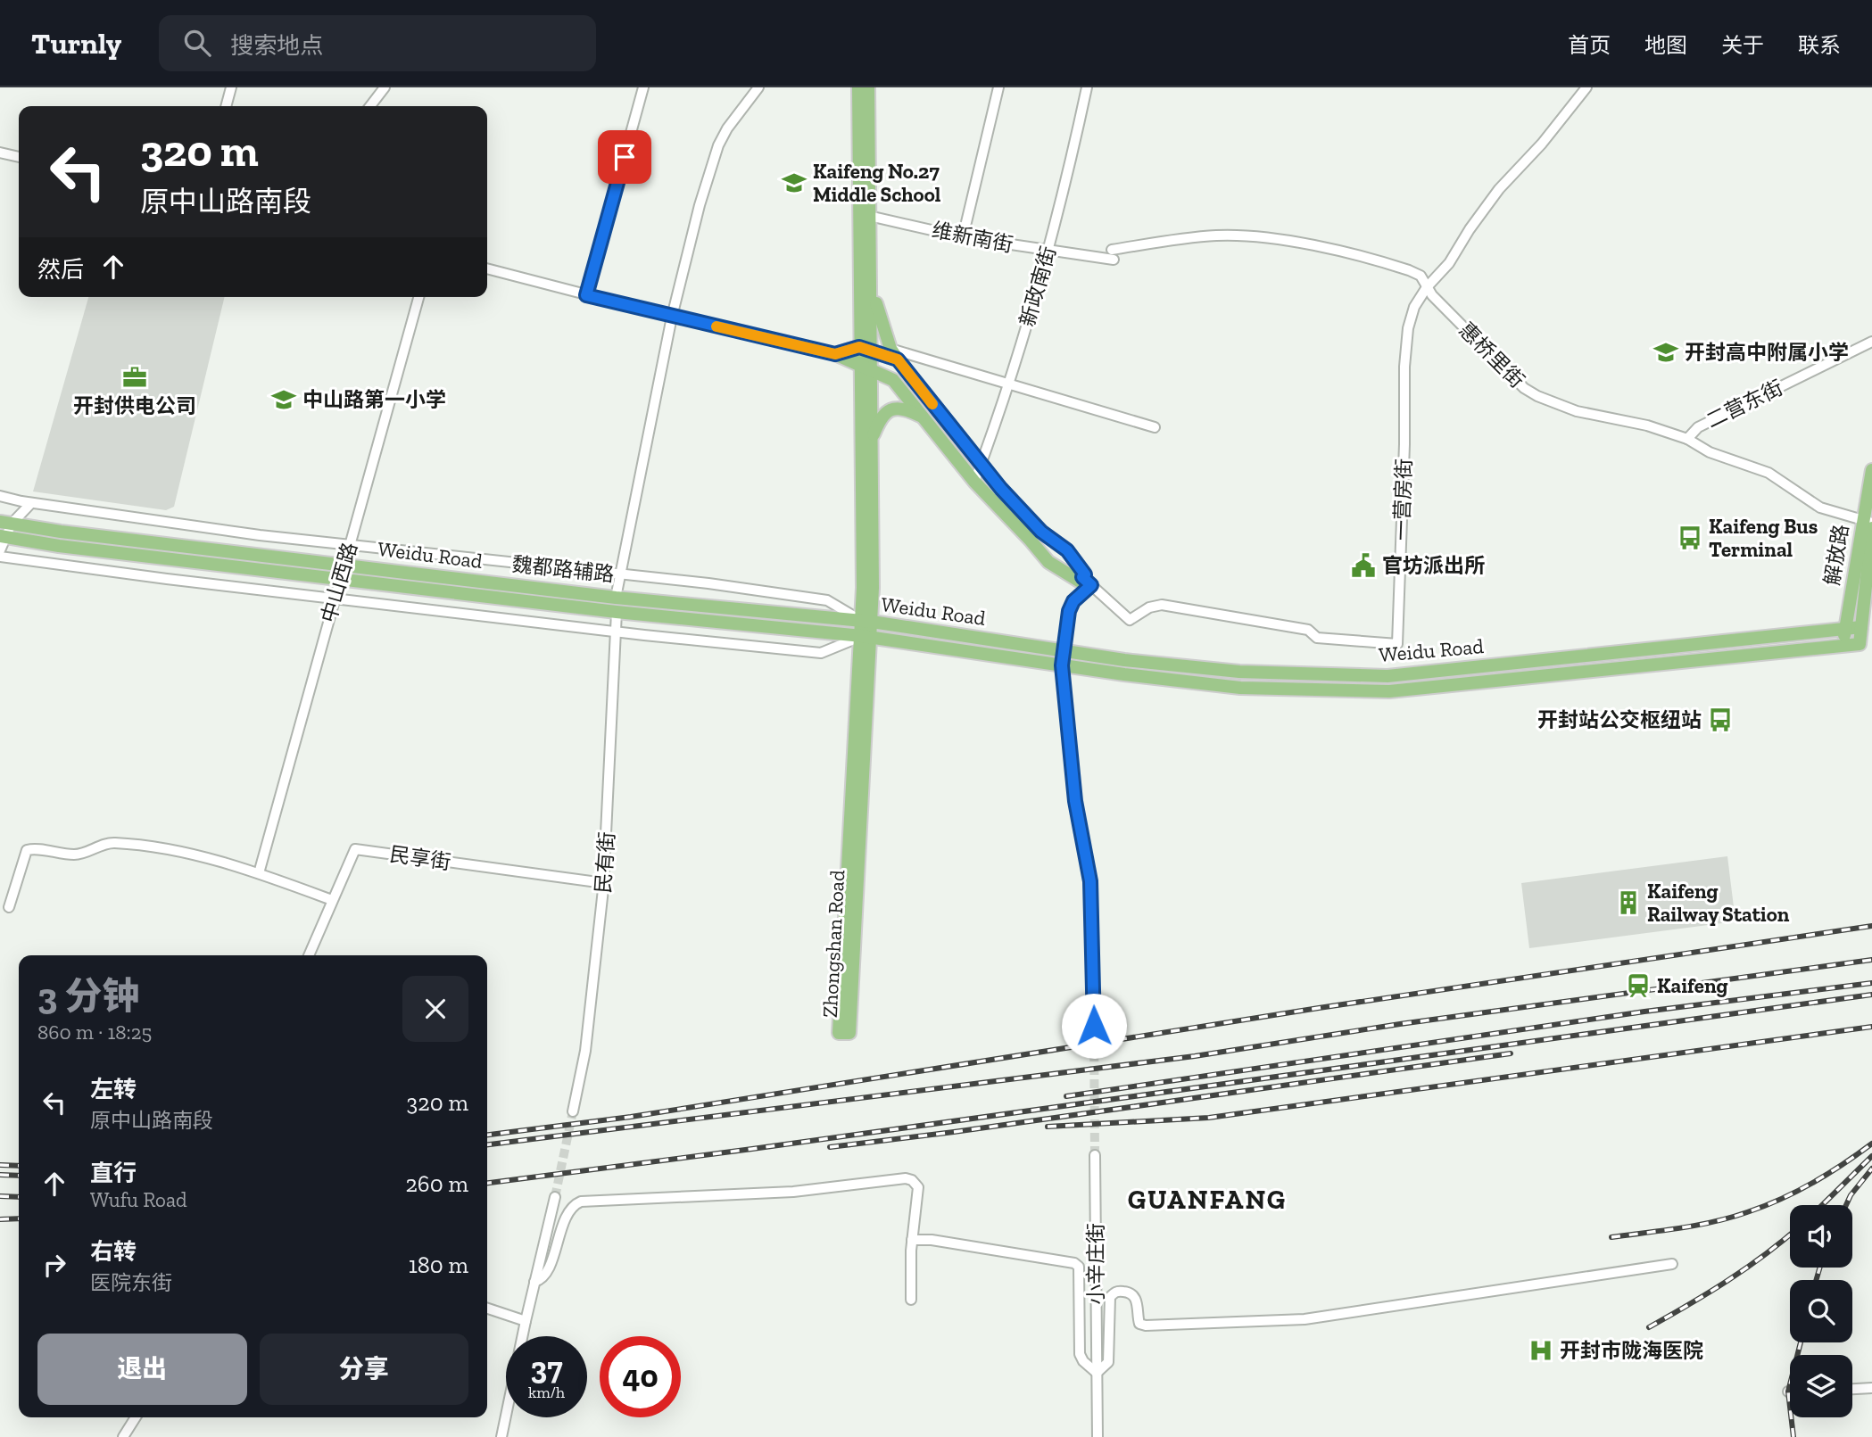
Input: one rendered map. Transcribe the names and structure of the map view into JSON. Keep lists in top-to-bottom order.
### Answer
{
  "streets": {
    "main road": ["Weidu Road", "解放路", "Zhongshan Road"],
    "street": [
      "维新南街",
      "新政南街",
      "惠桥里街",
      "二营东街",
      "一营房街",
      "魏都路辅路",
      "中山西路",
      "民享街",
      "民有街",
      "小辛庄街"
    ]
  },
  "crossings": [
    ["维新南街", "新政南街"],
    ["维新南街", "惠桥里街"],
    ["维新南街", "Zhongshan Road"],
    ["惠桥里街", "二营东街"],
    ["惠桥里街", "一营房街"],
    ["惠桥里街", "解放路"],
    ["Weidu Road", "解放路"],
    ["Weidu Road", "魏都路辅路"],
    ["Weidu Road", "中山西路"],
    ["Weidu Road", "民有街"],
    ["Weidu Road", "Zhongshan Road"],
    ["魏都路辅路", "中山西路"],
    ["魏都路辅路", "Zhongshan Road"],
    ["民享街", "民有街"]
  ],
  "districts": ["GUANFANG"],
  "places": {
    "school or university": ["Kaifeng No.27 Middle School", "开封高中附属小学", "中山路第一小学"],
    "office": ["开封供电公司"],
    "bus stop": ["Kaifeng Bus Terminal", "开封站公交枢纽站"],
    "public building": ["官坊派出所"],
    "building": ["Kaifeng Railway Station"],
    "station": ["Kaifeng"],
    "hospital": ["开封市陇海医院"]
  },
  "page": {
    "header": "Turnly",
    "search": "搜索地点",
    "nav": [
      "首页",
      "地图",
      "关于",
      "联系"
    ],
    "turn": ["320 m", "原中山路南段"],
    "then": "然后",
    "heading": ["3 分钟", "860 m · 18:25"],
    "list": [
      {
        "name": "左转",
        "note": "原中山路南段",
        "value": "320 m"
      },
      {
        "name": "直行",
        "note": "Wufu Road",
        "value": "260 m"
      },
      {
        "name": "右转",
        "note": "医院东街",
        "value": "180 m"
      }
    ],
    "buttons": ["退出", "分享"],
    "speed": "37 km/h",
    "limit": "40"
  }
}
